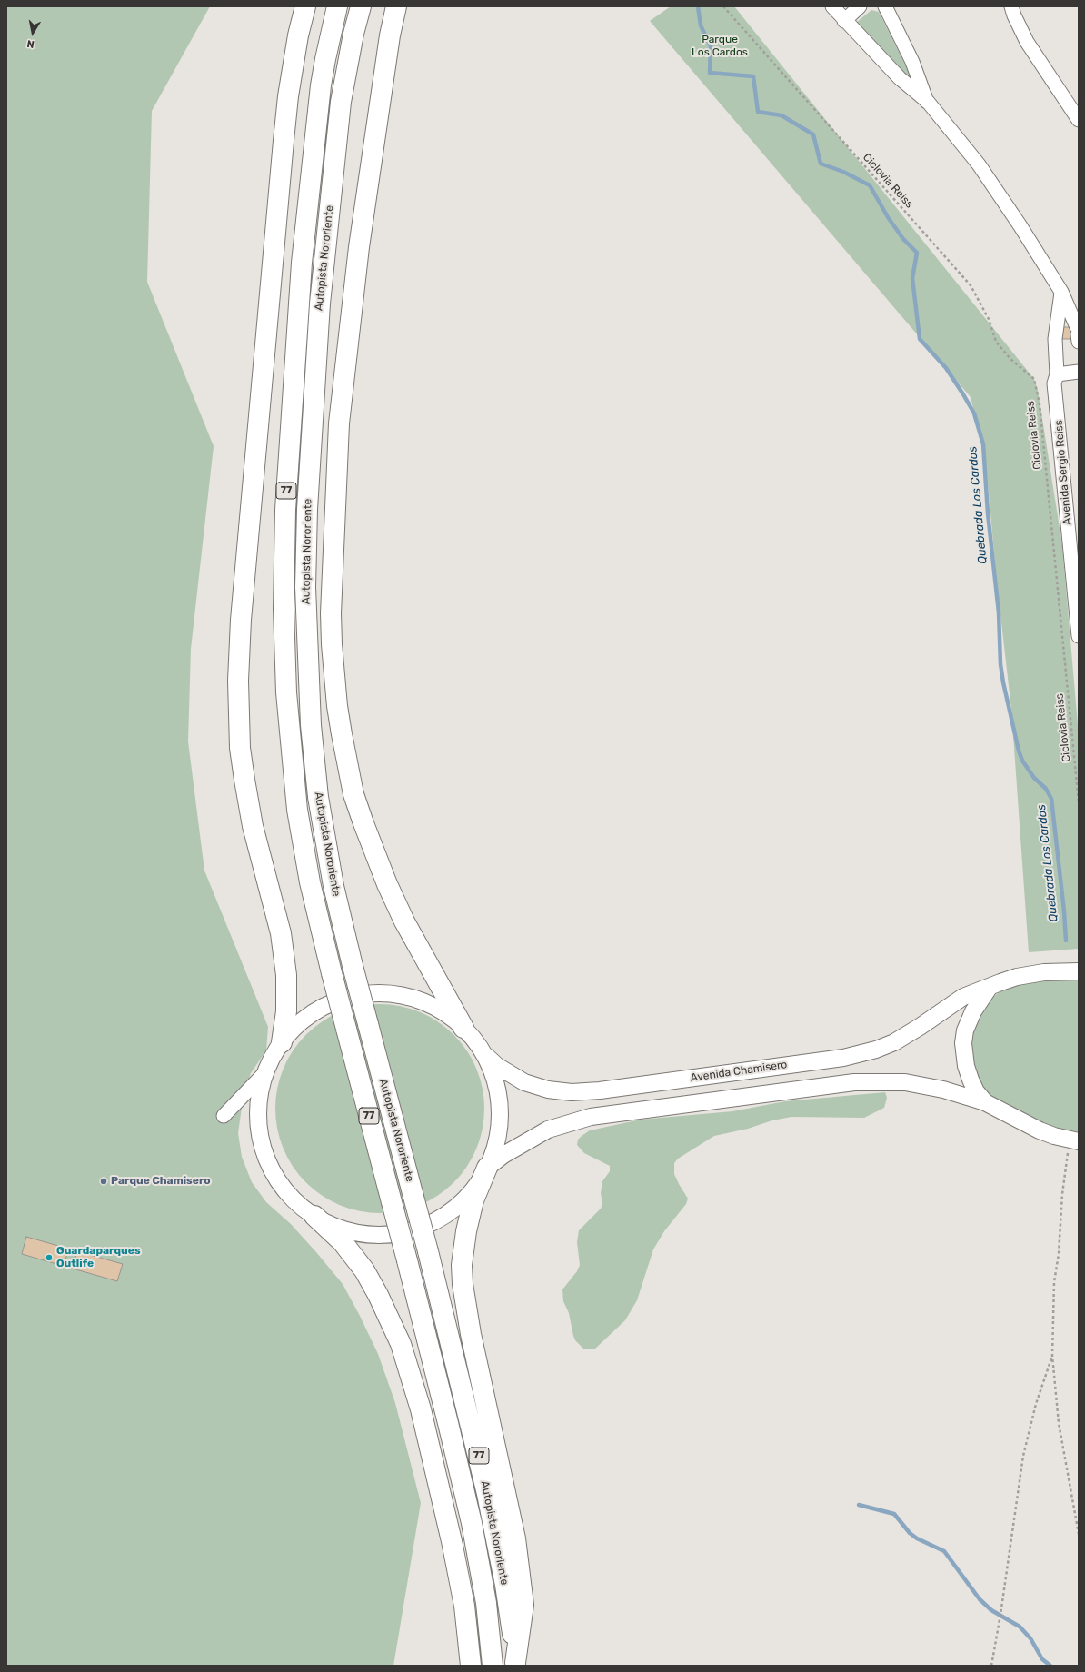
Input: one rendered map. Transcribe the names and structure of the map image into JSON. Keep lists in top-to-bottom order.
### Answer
{
  "streets": {
    "highway": ["Autopista Nororiente", "77"],
    "street": ["Avenida Sergio Reiss", "Avenida Chamisero"],
    "path": ["Ciclovia Reiss"]
  },
  "water": ["Quebrada Los Cardos"],
  "parks": ["Parque Los Cardos"],
  "places": ["Parque Chamisero", "Guardaparques Outlife"],
  "north": "bottom"
}
